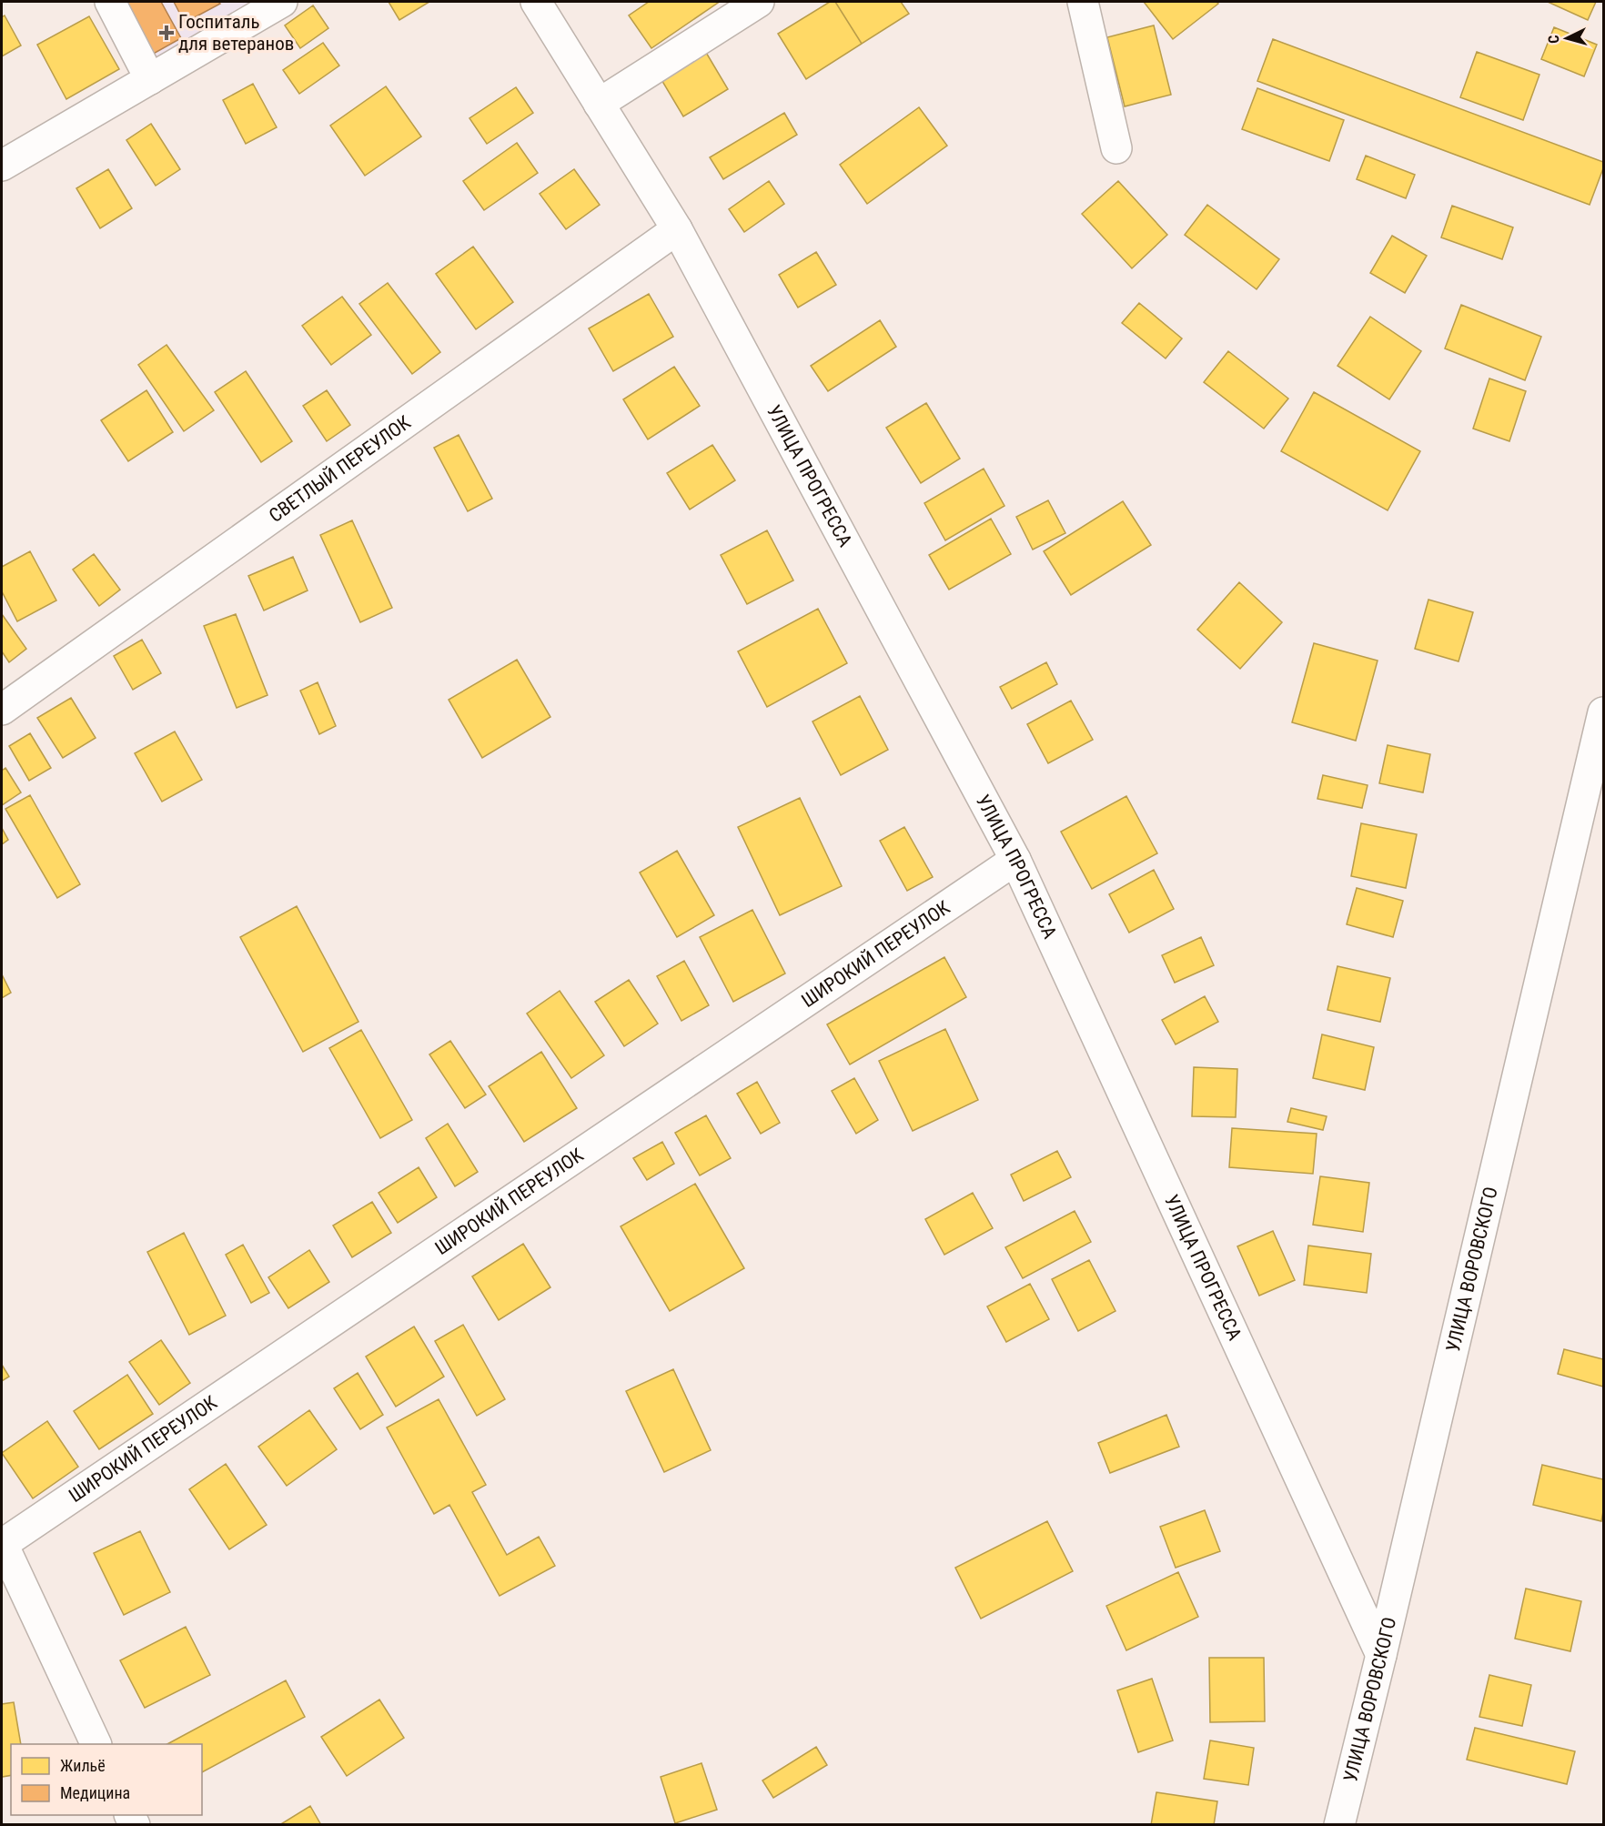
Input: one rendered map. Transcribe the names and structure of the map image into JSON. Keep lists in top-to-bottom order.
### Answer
{
  "streets": {
    "street": [
      "СВЕТЛЫЙ ПЕРЕУЛОК",
      "УЛИЦА ПРОГРЕССА",
      "ШИРОКИЙ ПЕРЕУЛОК",
      "УЛИЦА ВОРОВСКОГО"
    ]
  },
  "crossings": [
    ["СВЕТЛЫЙ ПЕРЕУЛОК", "УЛИЦА ПРОГРЕССА"],
    ["УЛИЦА ПРОГРЕССА", "ШИРОКИЙ ПЕРЕУЛОК"],
    ["УЛИЦА ПРОГРЕССА", "УЛИЦА ВОРОВСКОГО"]
  ],
  "places": {
    "health": ["Госпиталь для ветеранов"]
  },
  "legend": ["Жильё", "Медицина"],
  "north": "left"
}
